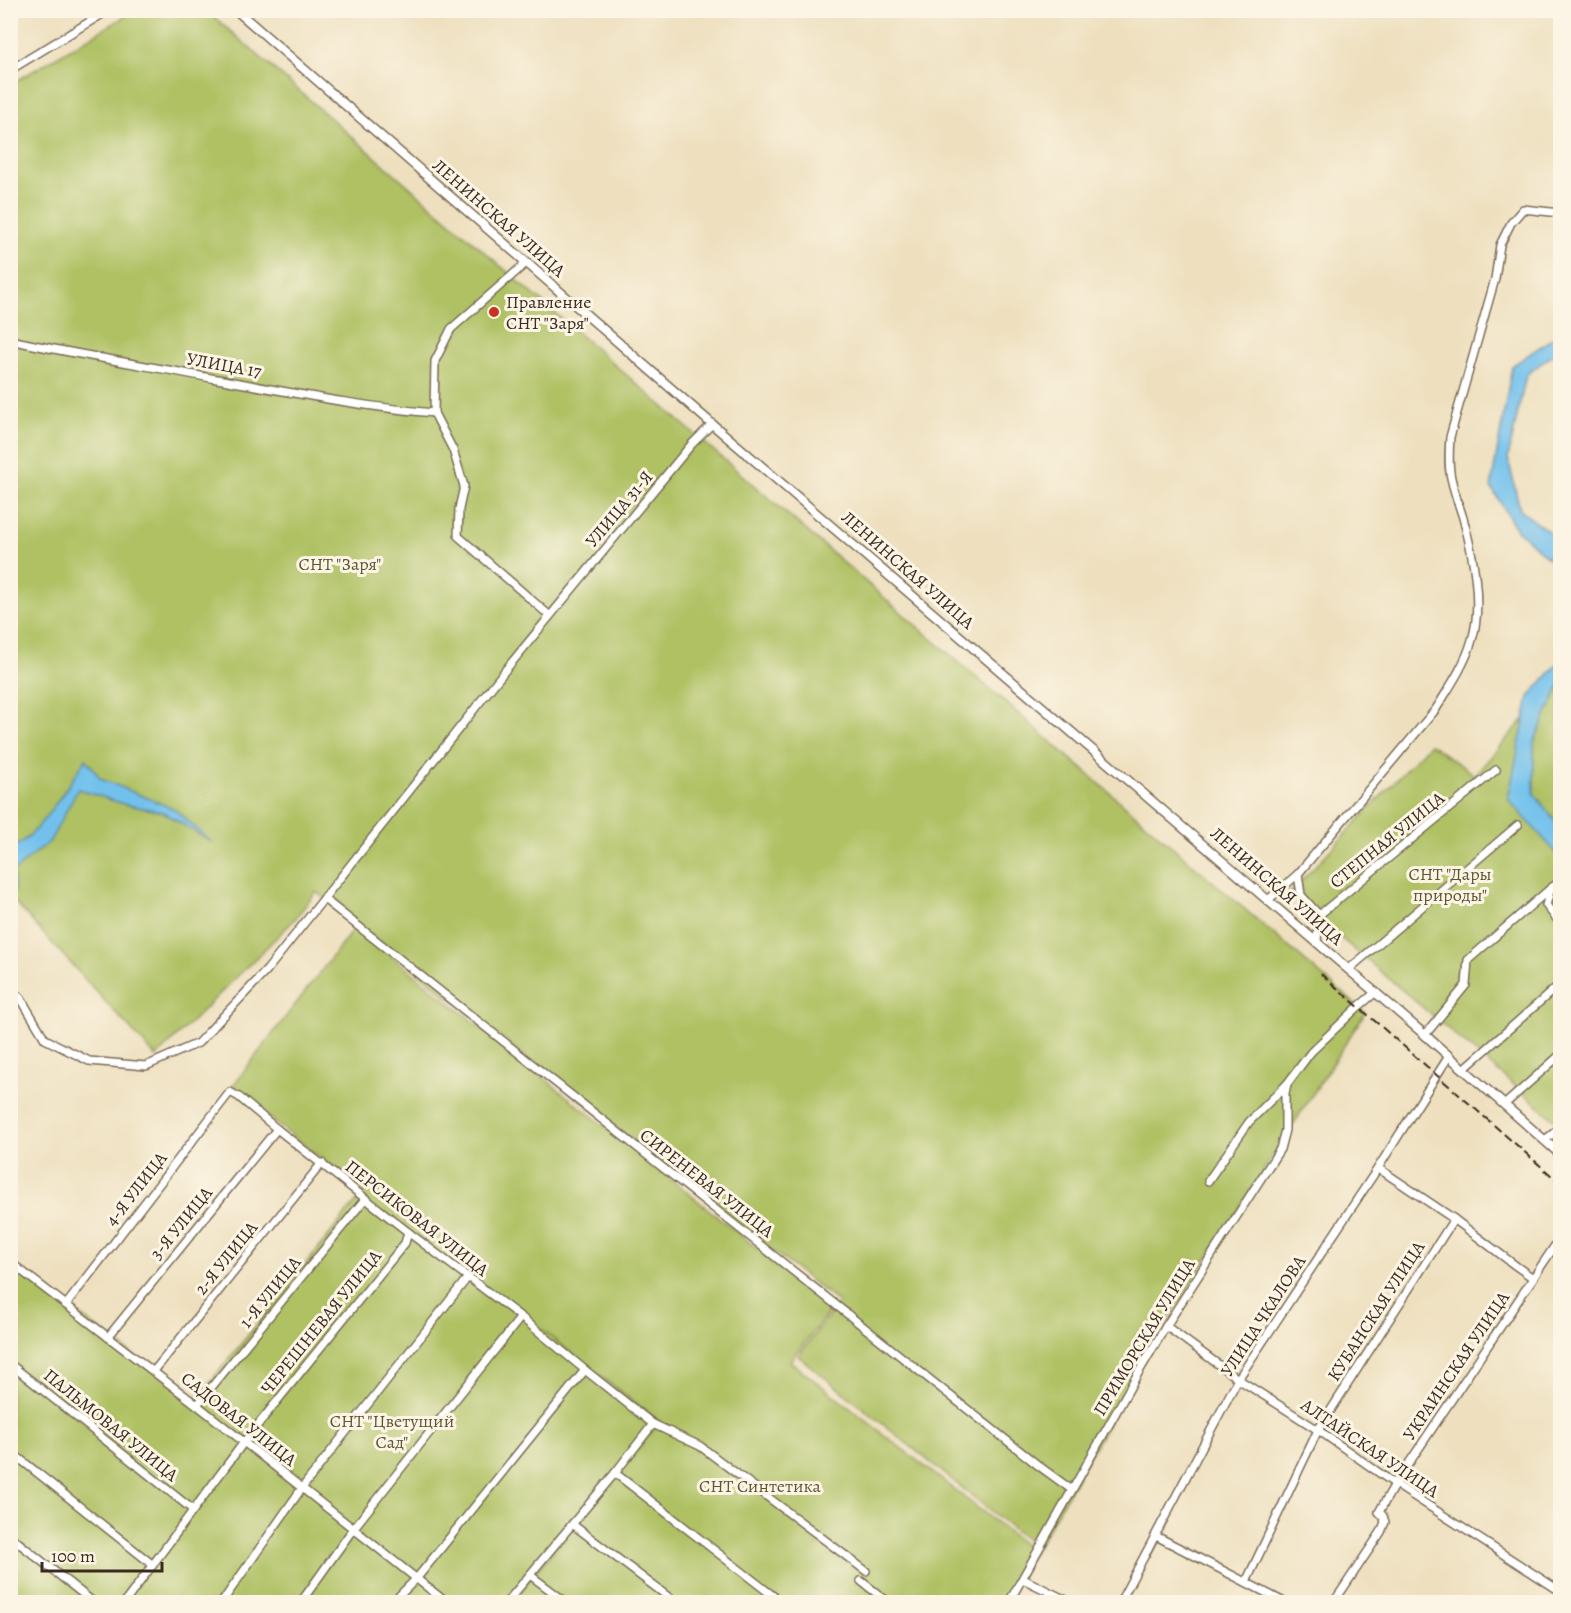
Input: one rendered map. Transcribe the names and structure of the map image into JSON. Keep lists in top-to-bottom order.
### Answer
{
  "streets": {
    "street": [
      "ЛЕНИНСКАЯ УЛИЦА",
      "УЛИЦА 17",
      "УЛИЦА 31-Я",
      "СТЕПНАЯ УЛИЦА",
      "СИРЕНЕВАЯ УЛИЦА",
      "4-Я УЛИЦА",
      "ПЕРСИКОВАЯ УЛИЦА",
      "3-Я УЛИЦА",
      "2-Я УЛИЦА",
      "1-Я УЛИЦА",
      "КУБАНСКАЯ УЛИЦА",
      "УЛИЦА ЧКАЛОВА",
      "ЧЕРЕШНЕВАЯ УЛИЦА",
      "ПРИМОРСКАЯ УЛИЦА",
      "УКРАИНСКАЯ УЛИЦА",
      "САДОВАЯ УЛИЦА",
      "ПАЛЬМОВАЯ УЛИЦА",
      "АЛТАЙСКАЯ УЛИЦА"
    ]
  },
  "crossings": [
    ["ЛЕНИНСКАЯ УЛИЦА", "УЛИЦА 31-Я"],
    ["ЛЕНИНСКАЯ УЛИЦА", "УЛИЦА ЧКАЛОВА"],
    ["УЛИЦА 31-Я", "СИРЕНЕВАЯ УЛИЦА"],
    ["СИРЕНЕВАЯ УЛИЦА", "ПРИМОРСКАЯ УЛИЦА"],
    ["4-Я УЛИЦА", "ПЕРСИКОВАЯ УЛИЦА"],
    ["4-Я УЛИЦА", "САДОВАЯ УЛИЦА"],
    ["ПЕРСИКОВАЯ УЛИЦА", "3-Я УЛИЦА"],
    ["ПЕРСИКОВАЯ УЛИЦА", "2-Я УЛИЦА"],
    ["ПЕРСИКОВАЯ УЛИЦА", "1-Я УЛИЦА"],
    ["ПЕРСИКОВАЯ УЛИЦА", "ЧЕРЕШНЕВАЯ УЛИЦА"],
    ["3-Я УЛИЦА", "САДОВАЯ УЛИЦА"],
    ["2-Я УЛИЦА", "САДОВАЯ УЛИЦА"],
    ["1-Я УЛИЦА", "САДОВАЯ УЛИЦА"],
    ["КУБАНСКАЯ УЛИЦА", "АЛТАЙСКАЯ УЛИЦА"],
    ["УЛИЦА ЧКАЛОВА", "АЛТАЙСКАЯ УЛИЦА"],
    ["ЧЕРЕШНЕВАЯ УЛИЦА", "САДОВАЯ УЛИЦА"],
    ["ЧЕРЕШНЕВАЯ УЛИЦА", "ПАЛЬМОВАЯ УЛИЦА"],
    ["ПРИМОРСКАЯ УЛИЦА", "АЛТАЙСКАЯ УЛИЦА"],
    ["УКРАИНСКАЯ УЛИЦА", "АЛТАЙСКАЯ УЛИЦА"]
  ],
  "parks": [
    "СНТ \"Заря\"",
    "СНТ \"Дары природы\"",
    "СНТ \"Цветущий Сад\"",
    "СНТ Синтетика"
  ],
  "places": ["Правление СНТ \"Заря\""],
  "scale_bar": "100 m"
}
